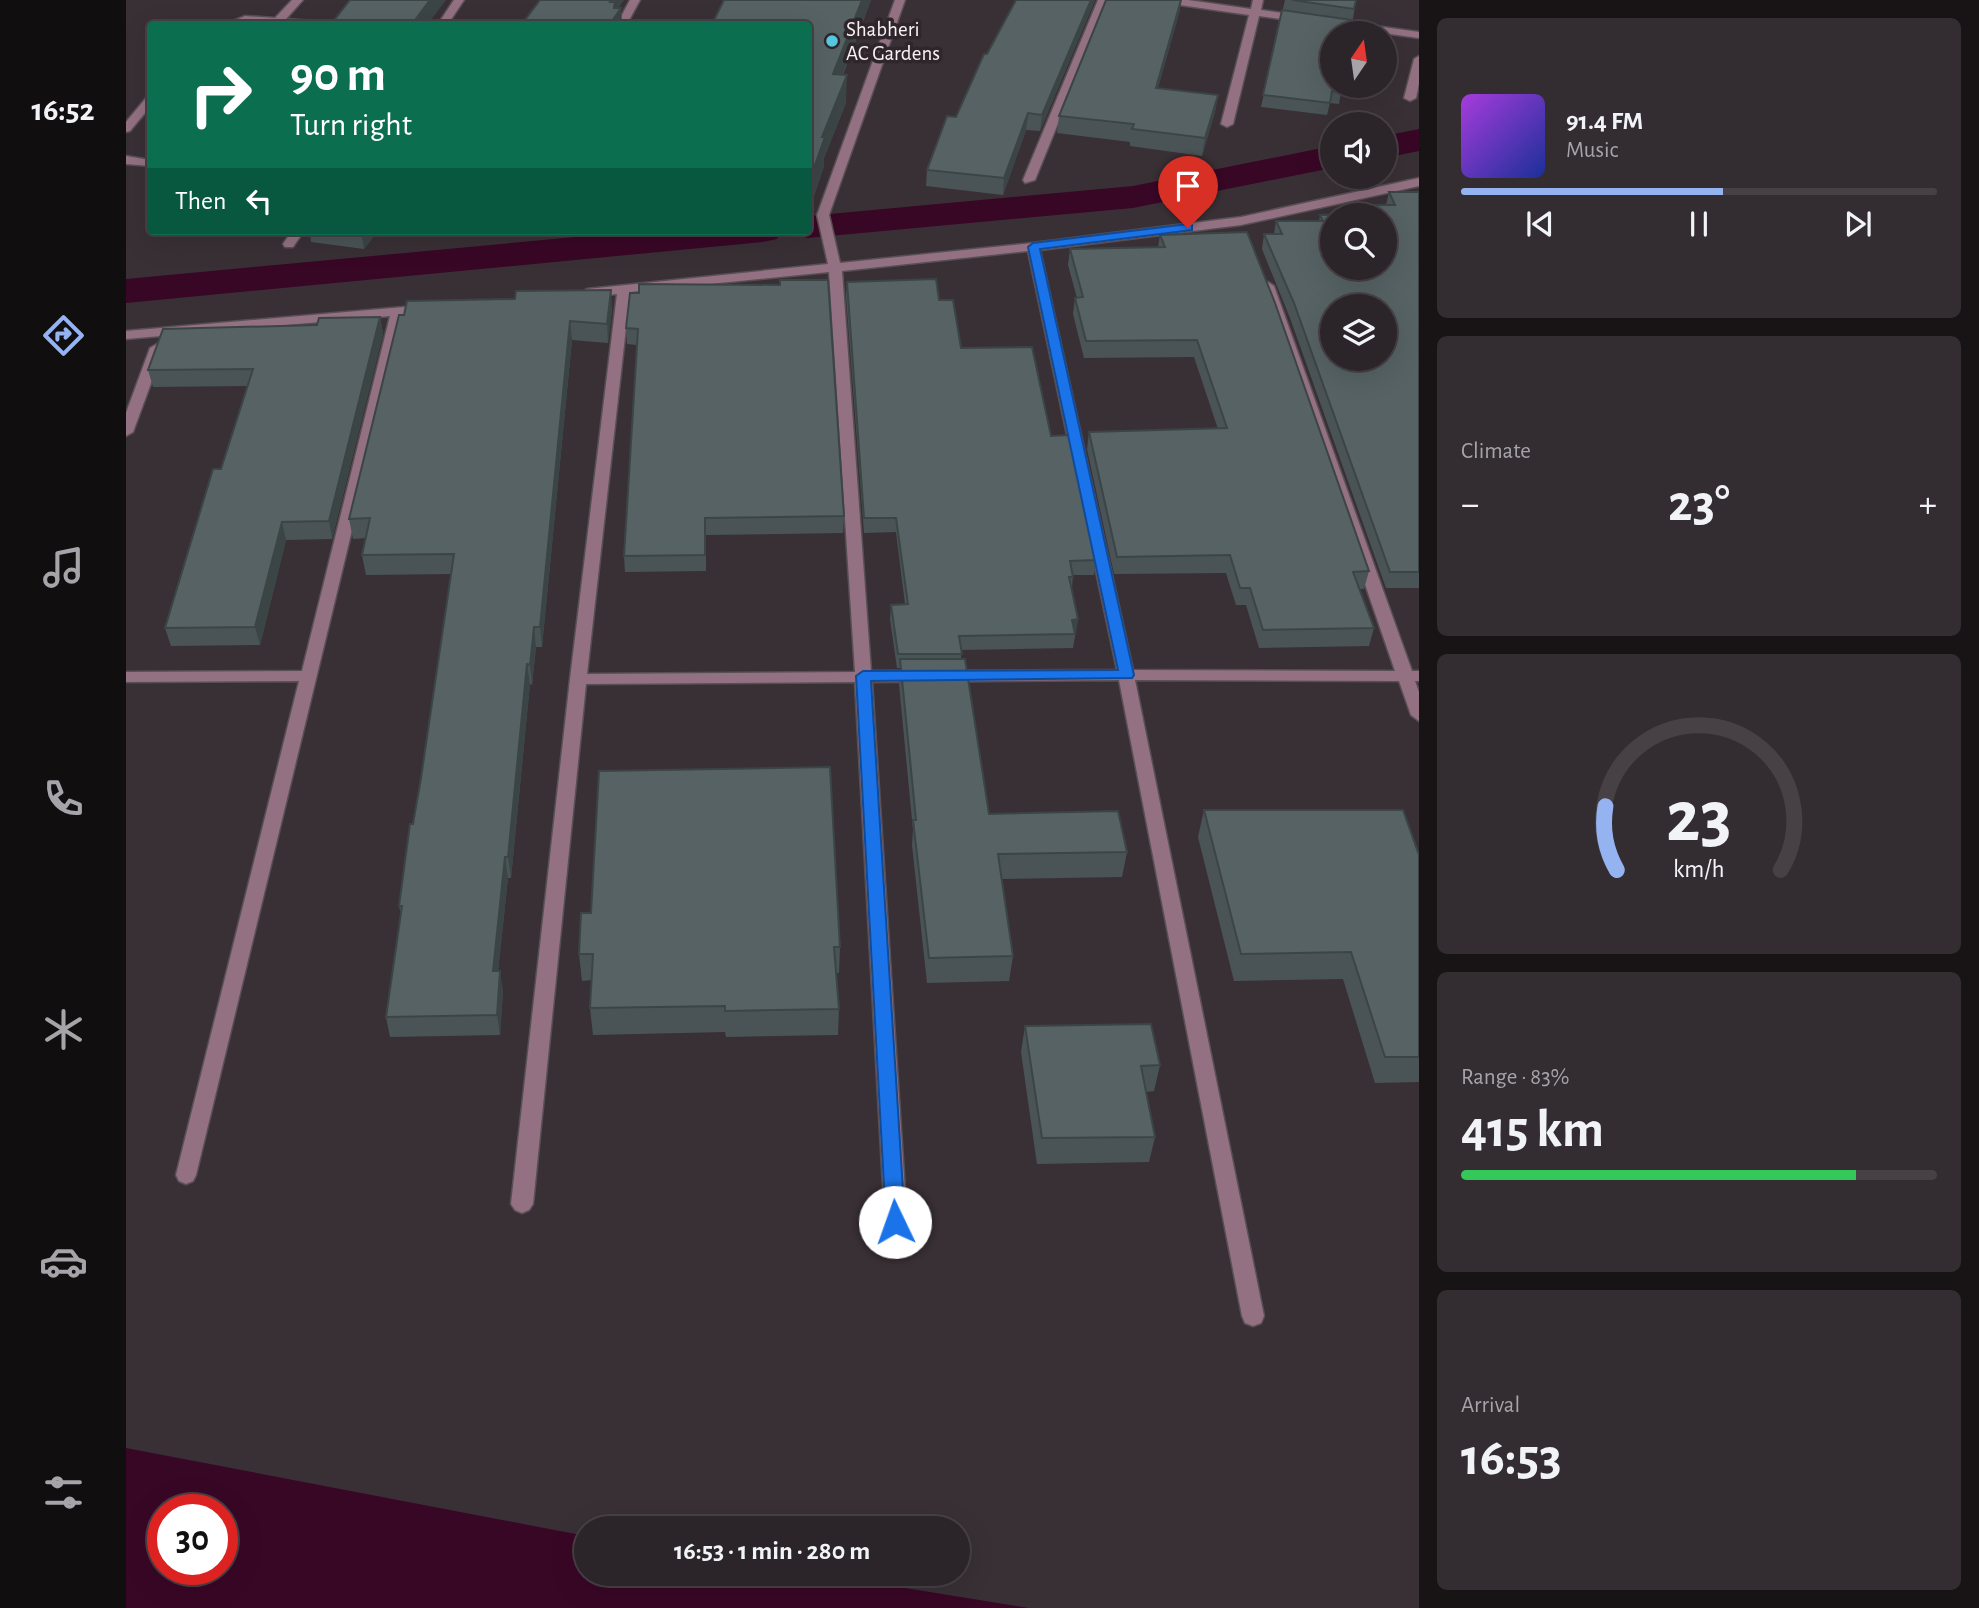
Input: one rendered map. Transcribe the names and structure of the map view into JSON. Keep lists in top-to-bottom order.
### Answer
{
  "places": ["Shabheri AC Gardens"],
  "north": "top",
  "page": {
    "tabs": "16:52",
    "turn": ["90 m", "Turn right"],
    "song": ["91.4 FM", "Music"],
    "then": "Then",
    "tile": [
      "Climate",
      ["Range · 83%", "415 km"],
      ["Arrival", "16:53"]
    ],
    "heat": ["−", "23°", "+"],
    "limit": "30",
    "trip": "16:53 · 1 min · 280 m",
    "gauge": ["23", "km/h"]
  }
}
